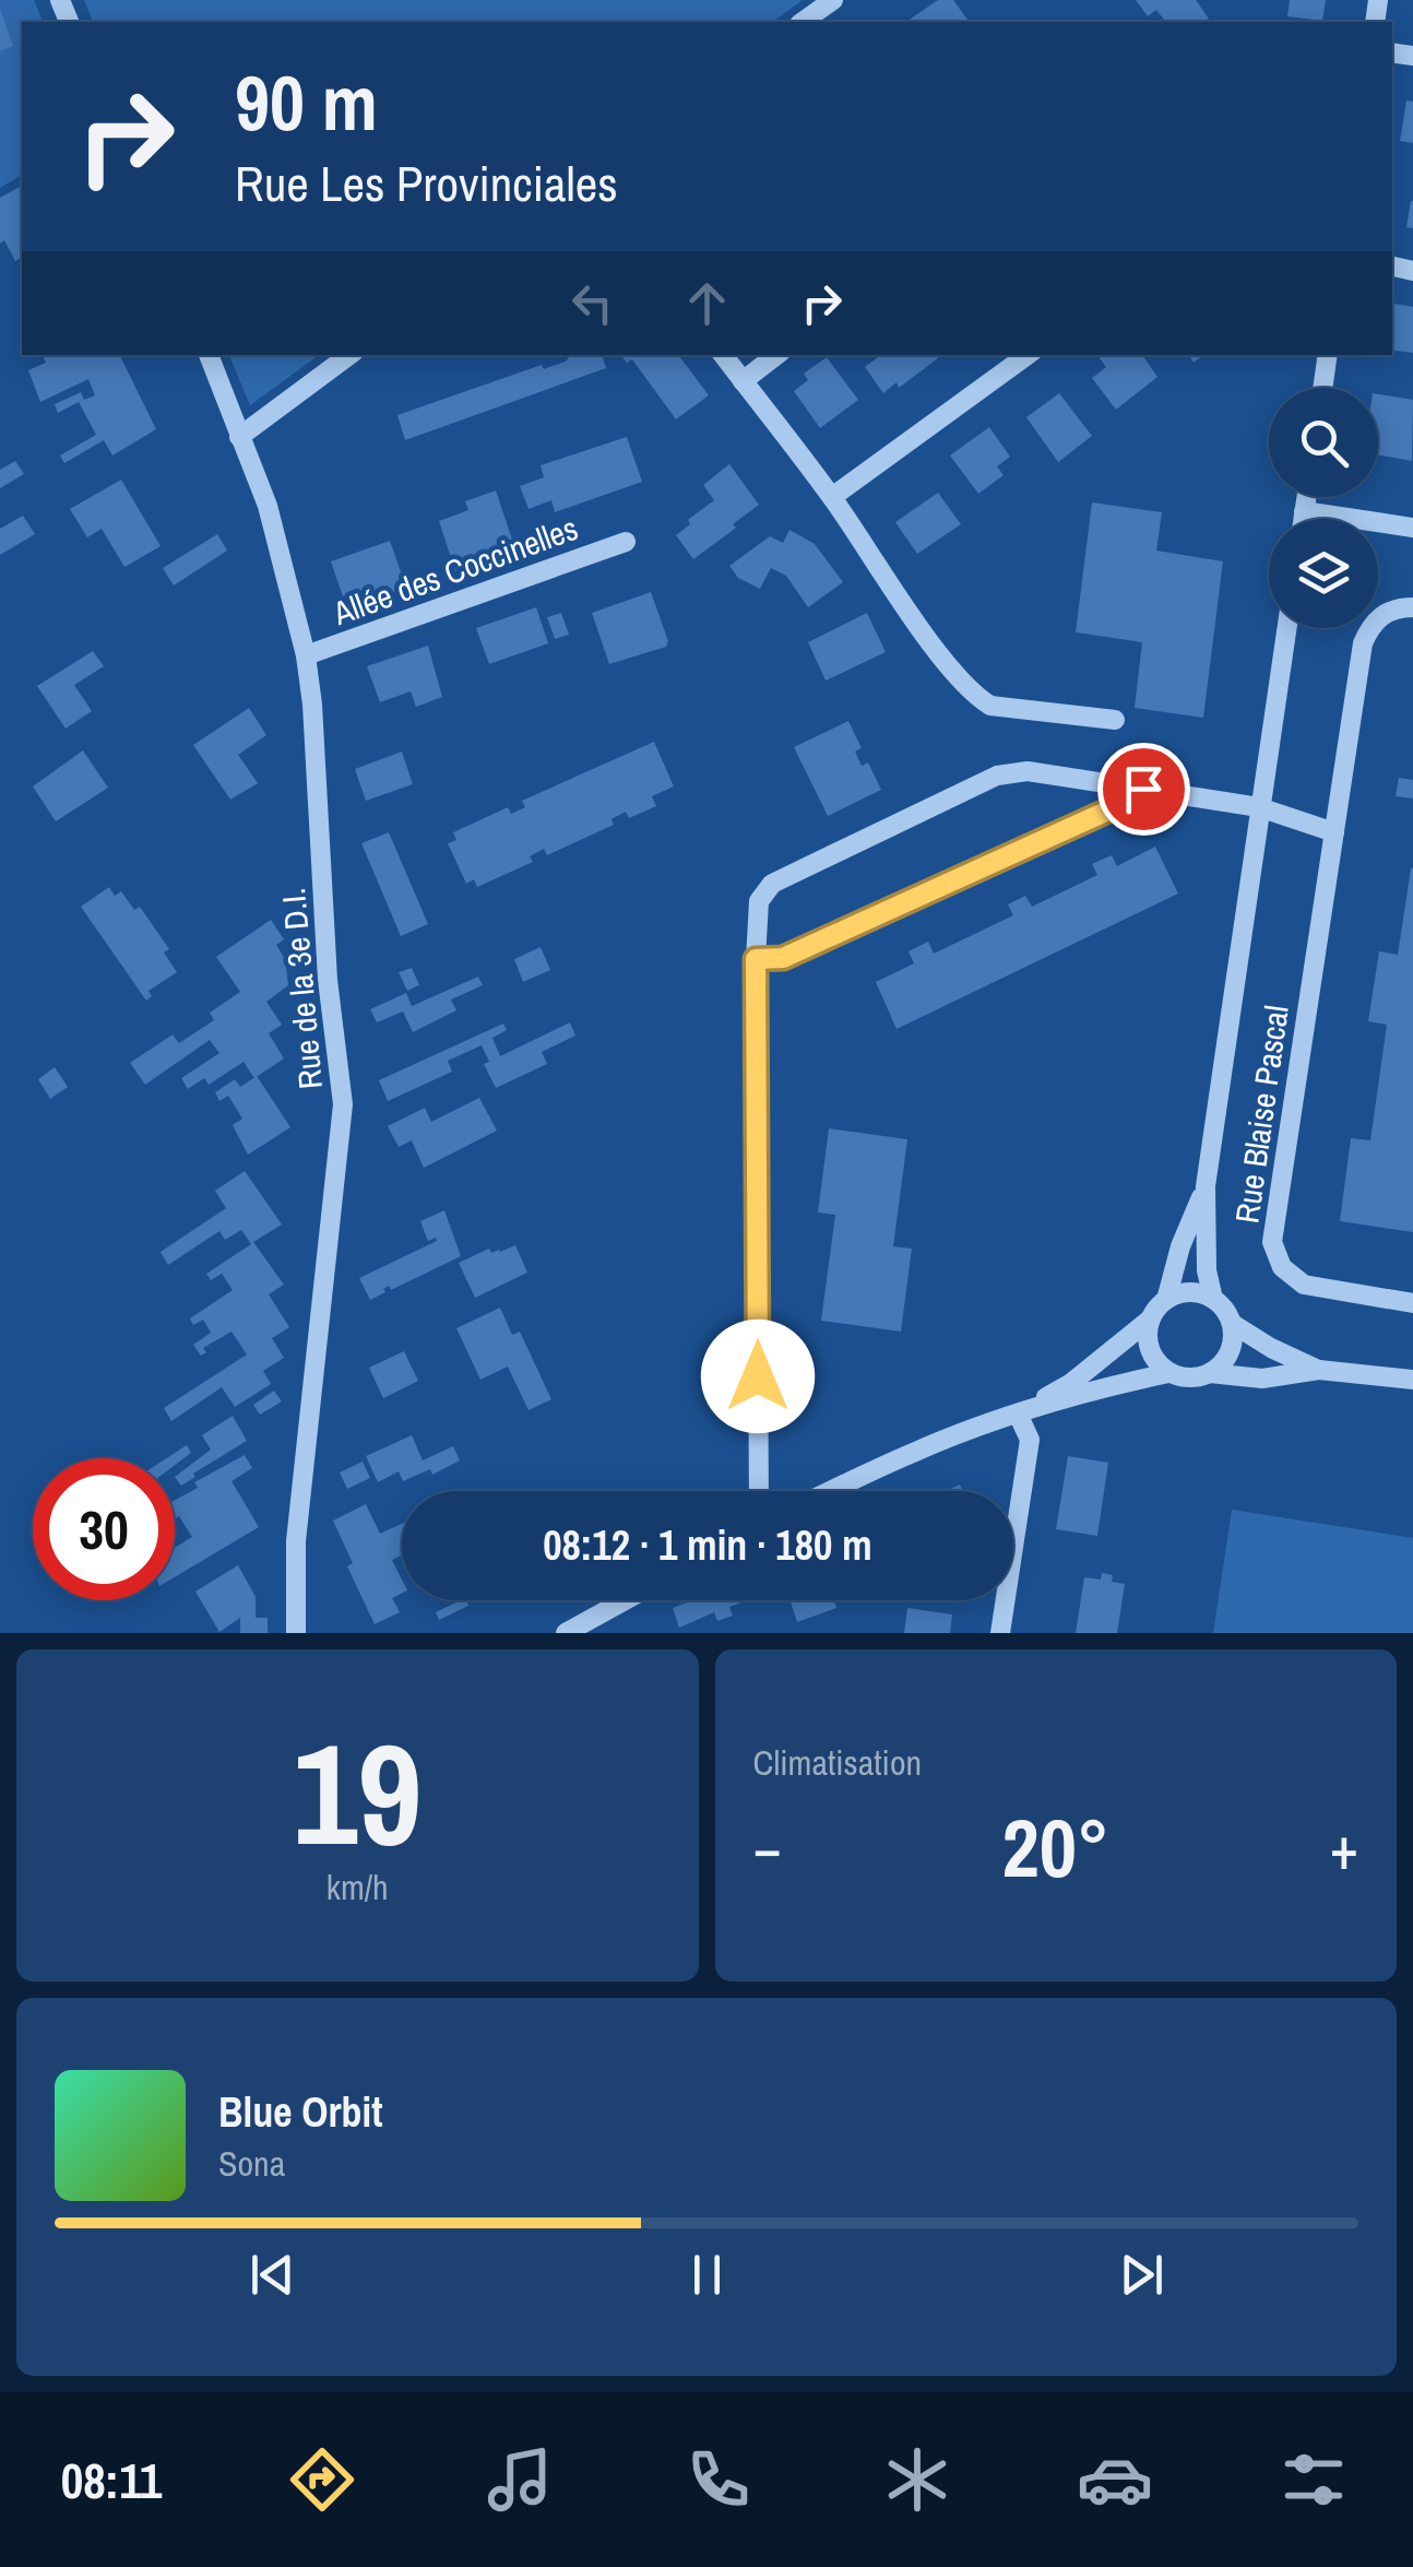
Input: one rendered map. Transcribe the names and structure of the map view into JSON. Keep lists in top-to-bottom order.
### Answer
{
  "streets": {
    "street": ["Allée des Coccinelles", "Rue de la 3e D.I.", "Rue Blaise Pascal"]
  },
  "crossings": [
    ["Allée des Coccinelles", "Rue de la 3e D.I."]
  ],
  "page": {
    "turn": ["90 m", "Rue Les Provinciales"],
    "limit": "30",
    "trip": "08:12 · 1 min · 180 m",
    "tile": [
      ["19", "km/h"],
      "Climatisation"
    ],
    "heat": ["−", "20°", "+"],
    "song": ["Blue Orbit", "Sona"],
    "tabs": "08:11"
  }
}
